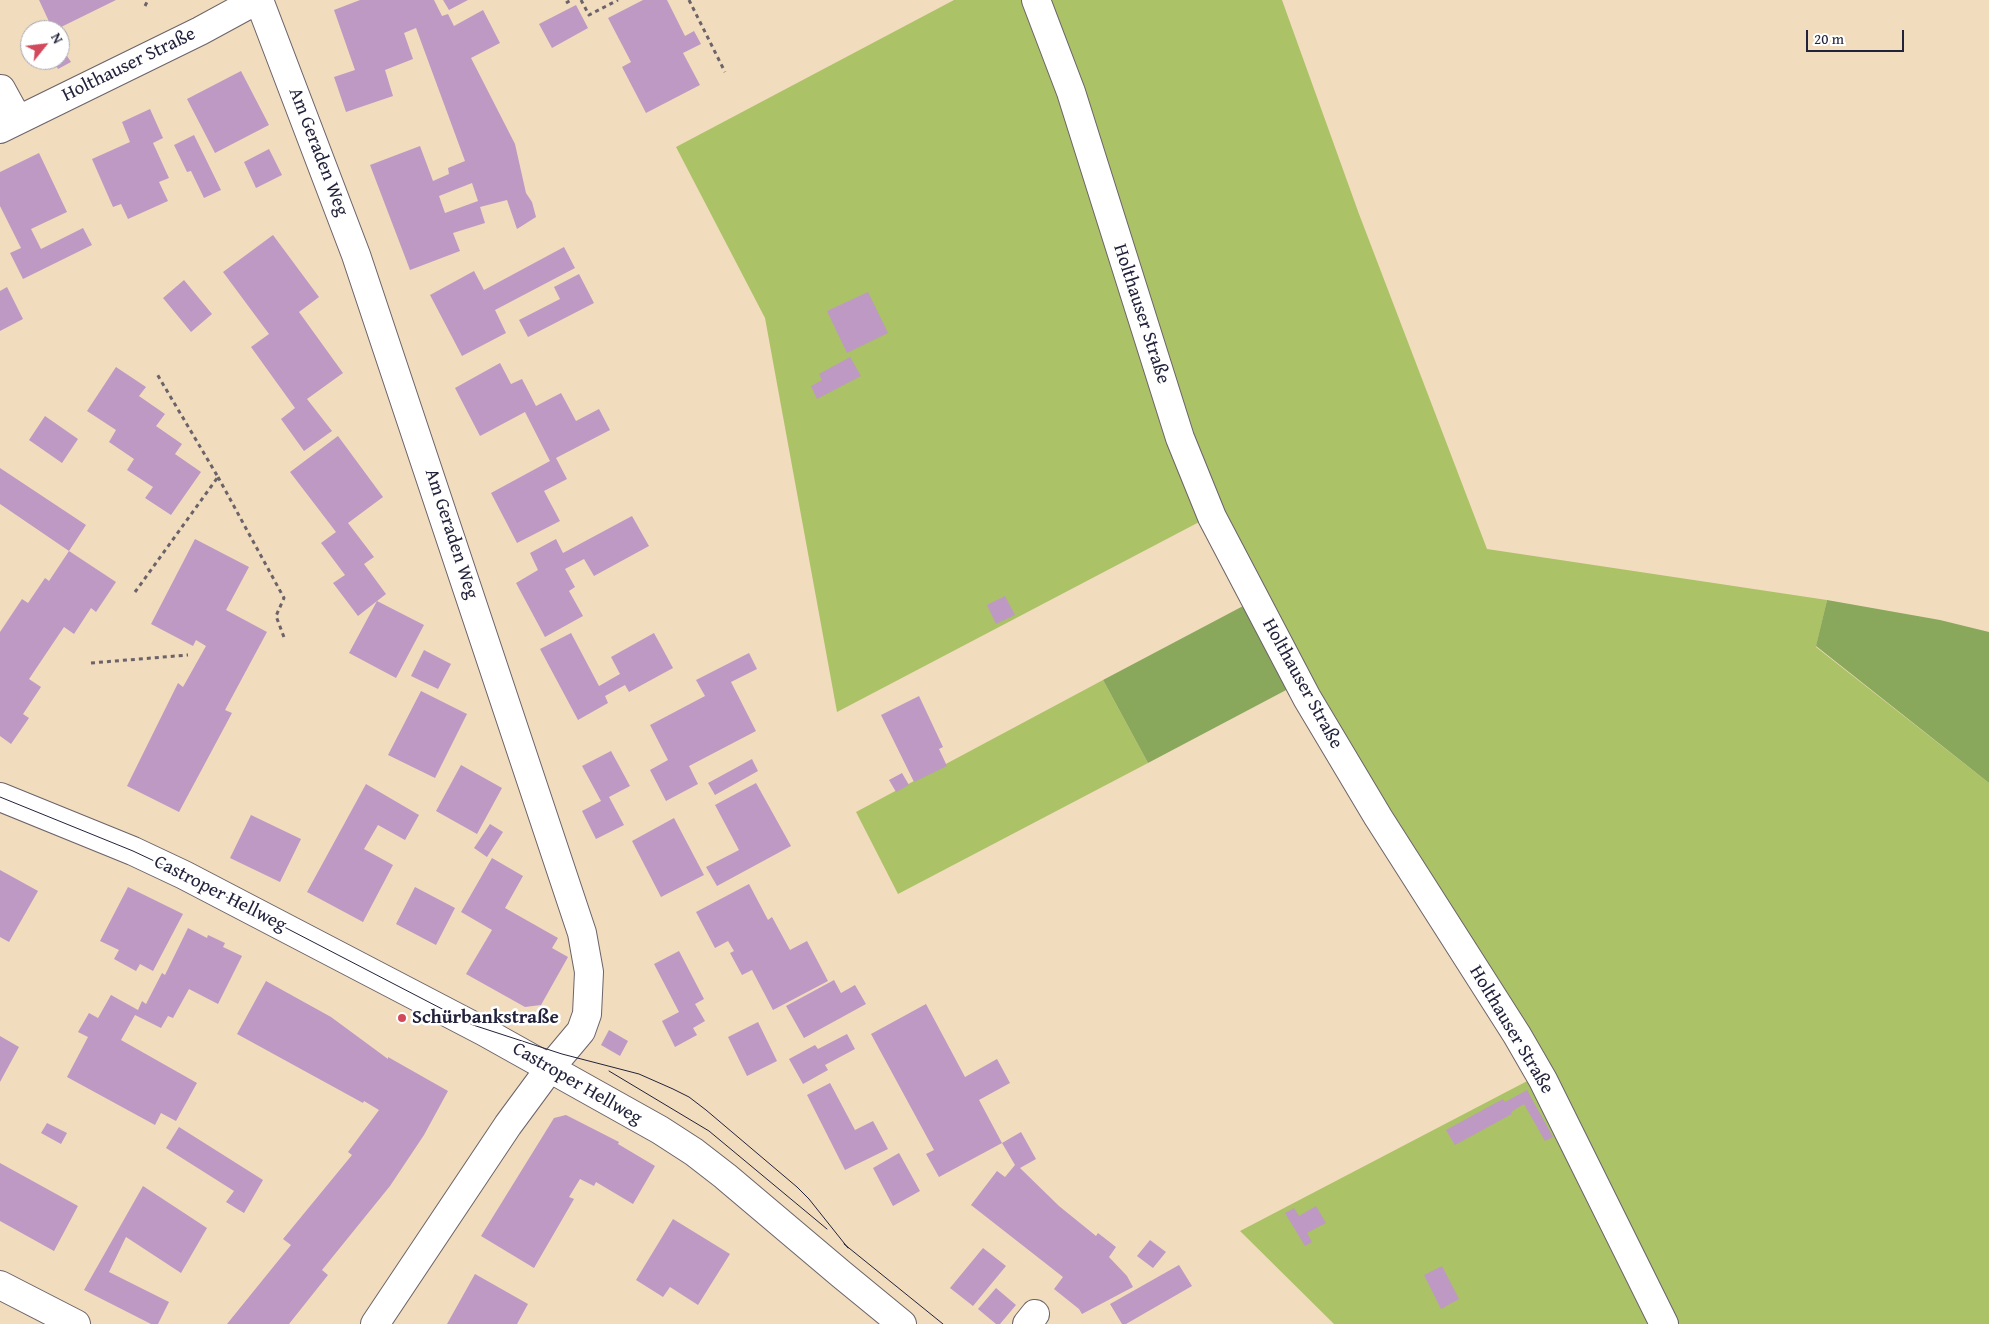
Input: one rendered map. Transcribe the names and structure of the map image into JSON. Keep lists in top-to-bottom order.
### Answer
{
  "streets": {
    "street": ["Holthauser Straße", "Am Geraden Weg", "Castroper Hellweg"]
  },
  "crossings": [
    ["Holthauser Straße", "Am Geraden Weg"],
    ["Am Geraden Weg", "Castroper Hellweg"]
  ],
  "places": ["Schürbankstraße"],
  "scale_bar": "20 m",
  "north": "top right"
}
